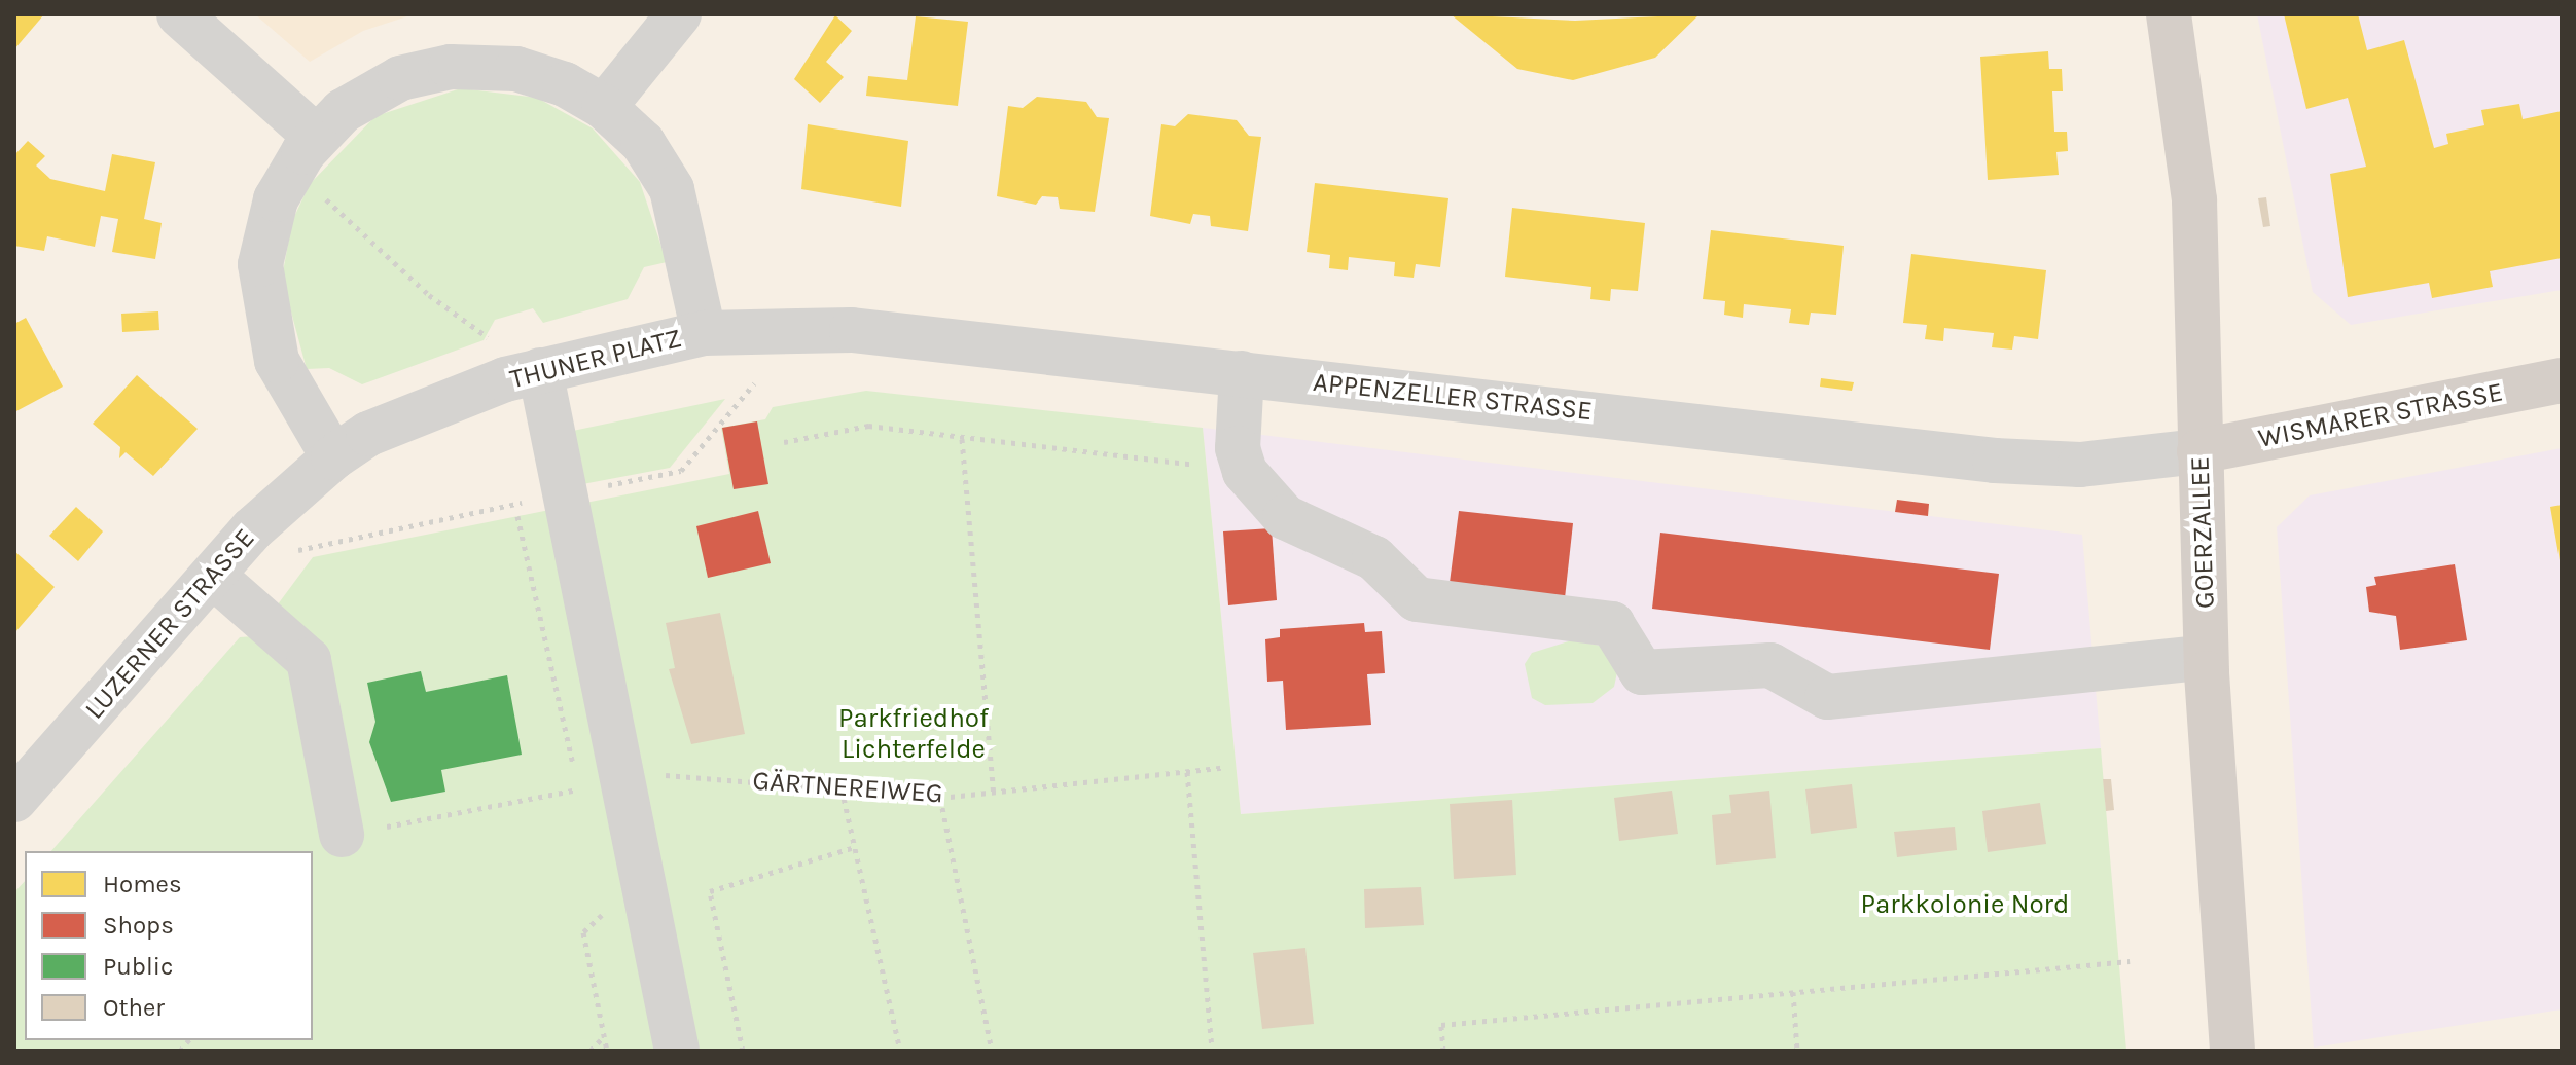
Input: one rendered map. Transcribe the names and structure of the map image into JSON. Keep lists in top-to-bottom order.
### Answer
{
  "streets": {
    "main road": ["WISMARER STRASSE", "GOERZALLEE"],
    "street": ["THUNER PLATZ", "APPENZELLER STRASSE", "LUZERNER STRASSE"],
    "path": ["GÄRTNEREIWEG"]
  },
  "crossings": [
    ["THUNER PLATZ", "APPENZELLER STRASSE"],
    ["THUNER PLATZ", "LUZERNER STRASSE"],
    ["APPENZELLER STRASSE", "WISMARER STRASSE"],
    ["APPENZELLER STRASSE", "GOERZALLEE"],
    ["WISMARER STRASSE", "GOERZALLEE"]
  ],
  "parks": ["Parkfriedhof Lichterfelde", "Parkkolonie Nord"],
  "legend": [
    "Homes",
    "Shops",
    "Public",
    "Other"
  ]
}
